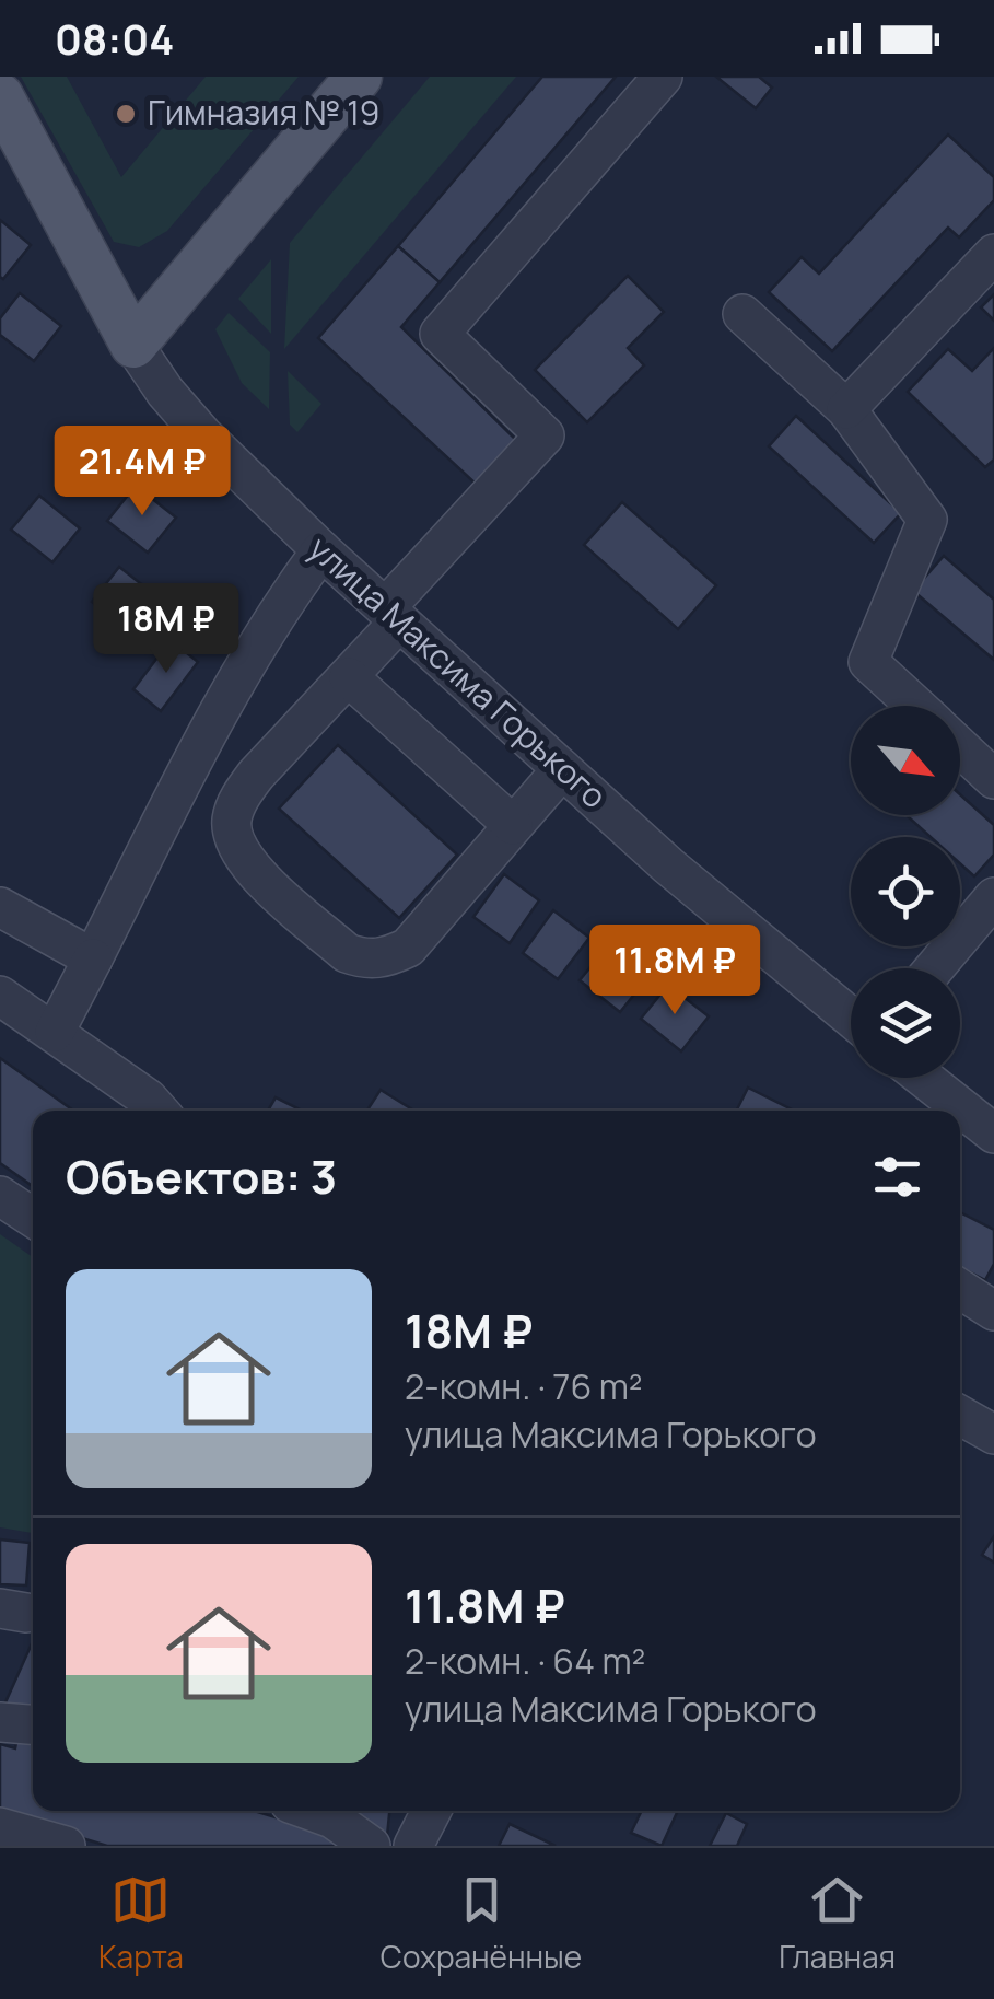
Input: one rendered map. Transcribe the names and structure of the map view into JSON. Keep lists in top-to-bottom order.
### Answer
{
  "streets": {
    "main road": ["улица Максима Горького"]
  },
  "places": ["Гимназия № 19"],
  "north": "bottom right",
  "page": {
    "status": "08:04",
    "price": ["21.4M ₽", "18M ₽", "11.8M ₽"],
    "heading": "Объектов: 3",
    "list": [
      {
        "name": "18M ₽",
        "note": "2-комн. · 76 m² · улица Максима Горького"
      },
      {
        "name": "11.8M ₽",
        "note": "2-комн. · 64 m² · улица Максима Горького"
      }
    ],
    "tabs": ["Карта", "Сохранённые", "Главная"]
  }
}
